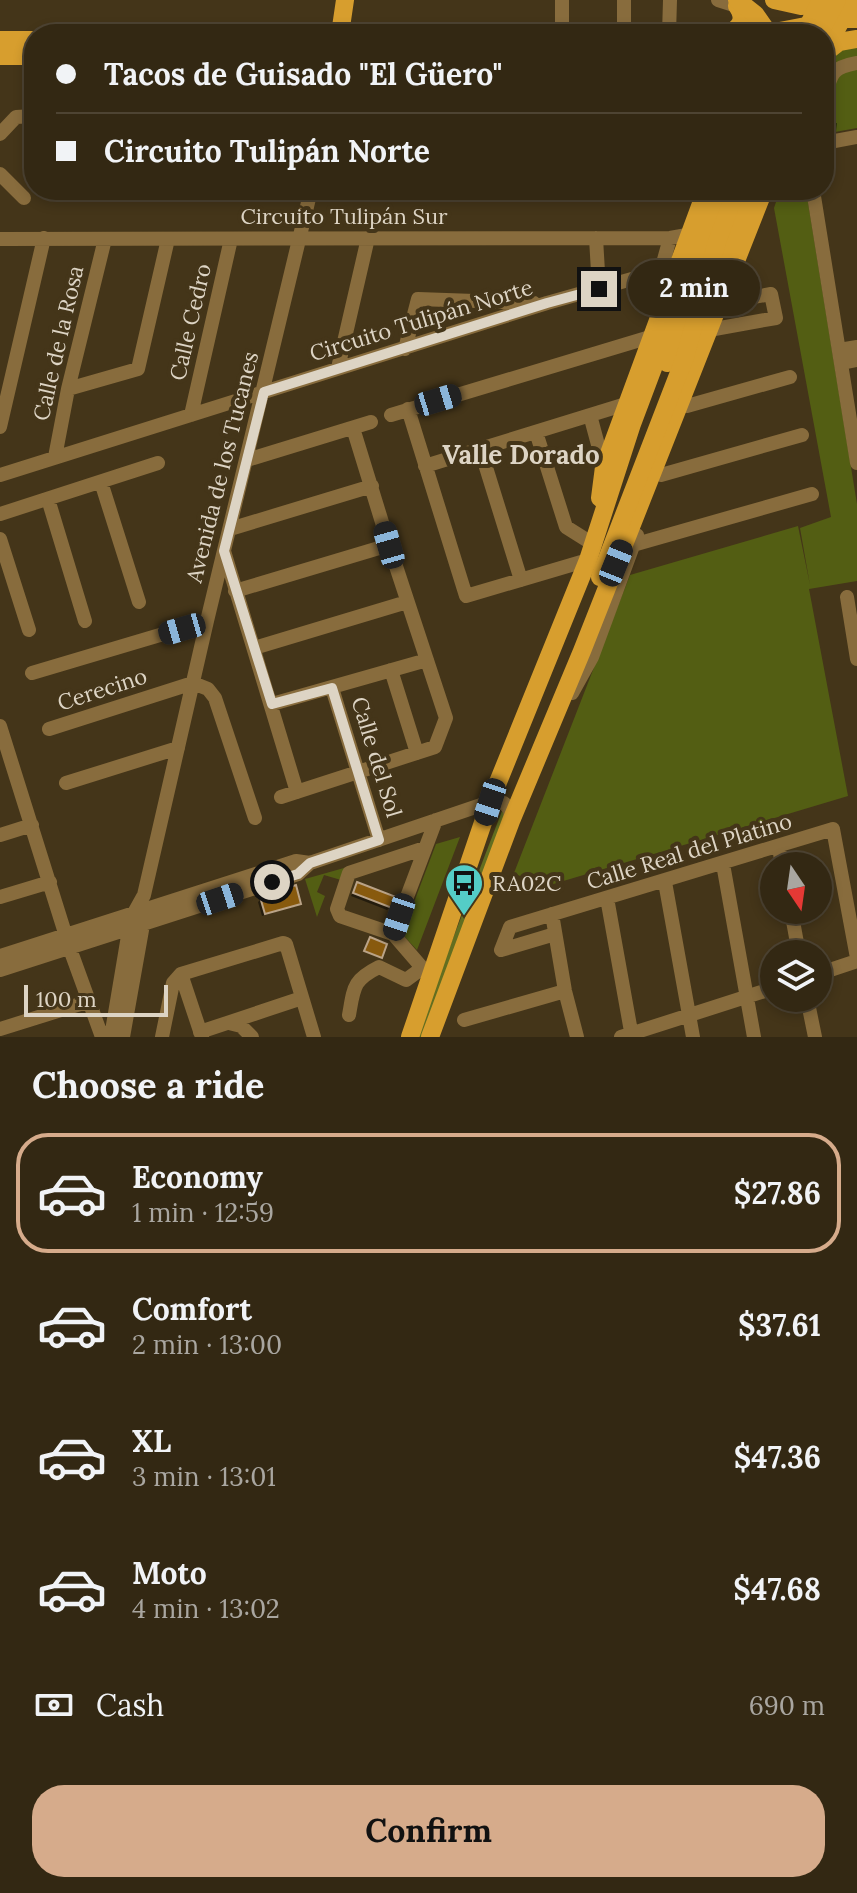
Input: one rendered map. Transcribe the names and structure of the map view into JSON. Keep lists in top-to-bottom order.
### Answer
{
  "streets": {
    "street": [
      "Circuito Tulipán Sur",
      "Circuito Tulipán Norte",
      "Calle Cedro",
      "Calle de la Rosa",
      "Avenida de los Tucanes",
      "Cerecino",
      "Calle del Sol",
      "Calle Real del Platino"
    ]
  },
  "crossings": [
    ["Circuito Tulipán Sur", "Calle Cedro"],
    ["Circuito Tulipán Sur", "Calle de la Rosa"],
    ["Circuito Tulipán Sur", "Avenida de los Tucanes"],
    ["Circuito Tulipán Norte", "Calle Cedro"],
    ["Circuito Tulipán Norte", "Calle de la Rosa"],
    ["Circuito Tulipán Norte", "Avenida de los Tucanes"],
    ["Avenida de los Tucanes", "Cerecino"]
  ],
  "districts": ["Valle Dorado"],
  "places": {
    "bus stop": ["RA02C"]
  },
  "scale_bar": "100 m",
  "north": "bottom",
  "page": {
    "banner": ["Tacos de Guisado \"El Güero\"", "Circuito Tulipán Norte"],
    "bubble": "2 min",
    "scale": "100 m",
    "heading": "Choose a ride",
    "list": [
      {
        "name": "Economy",
        "note": "1 min · 12:59",
        "value": "$27.86"
      },
      {
        "name": "Comfort",
        "note": "2 min · 13:00",
        "value": "$37.61"
      },
      {
        "name": "XL",
        "note": "3 min · 13:01",
        "value": "$47.36"
      },
      {
        "name": "Moto",
        "note": "4 min · 13:02",
        "value": "$47.68"
      }
    ],
    "pay": ["Cash", "690 m"],
    "buttons": "Confirm"
  }
}
